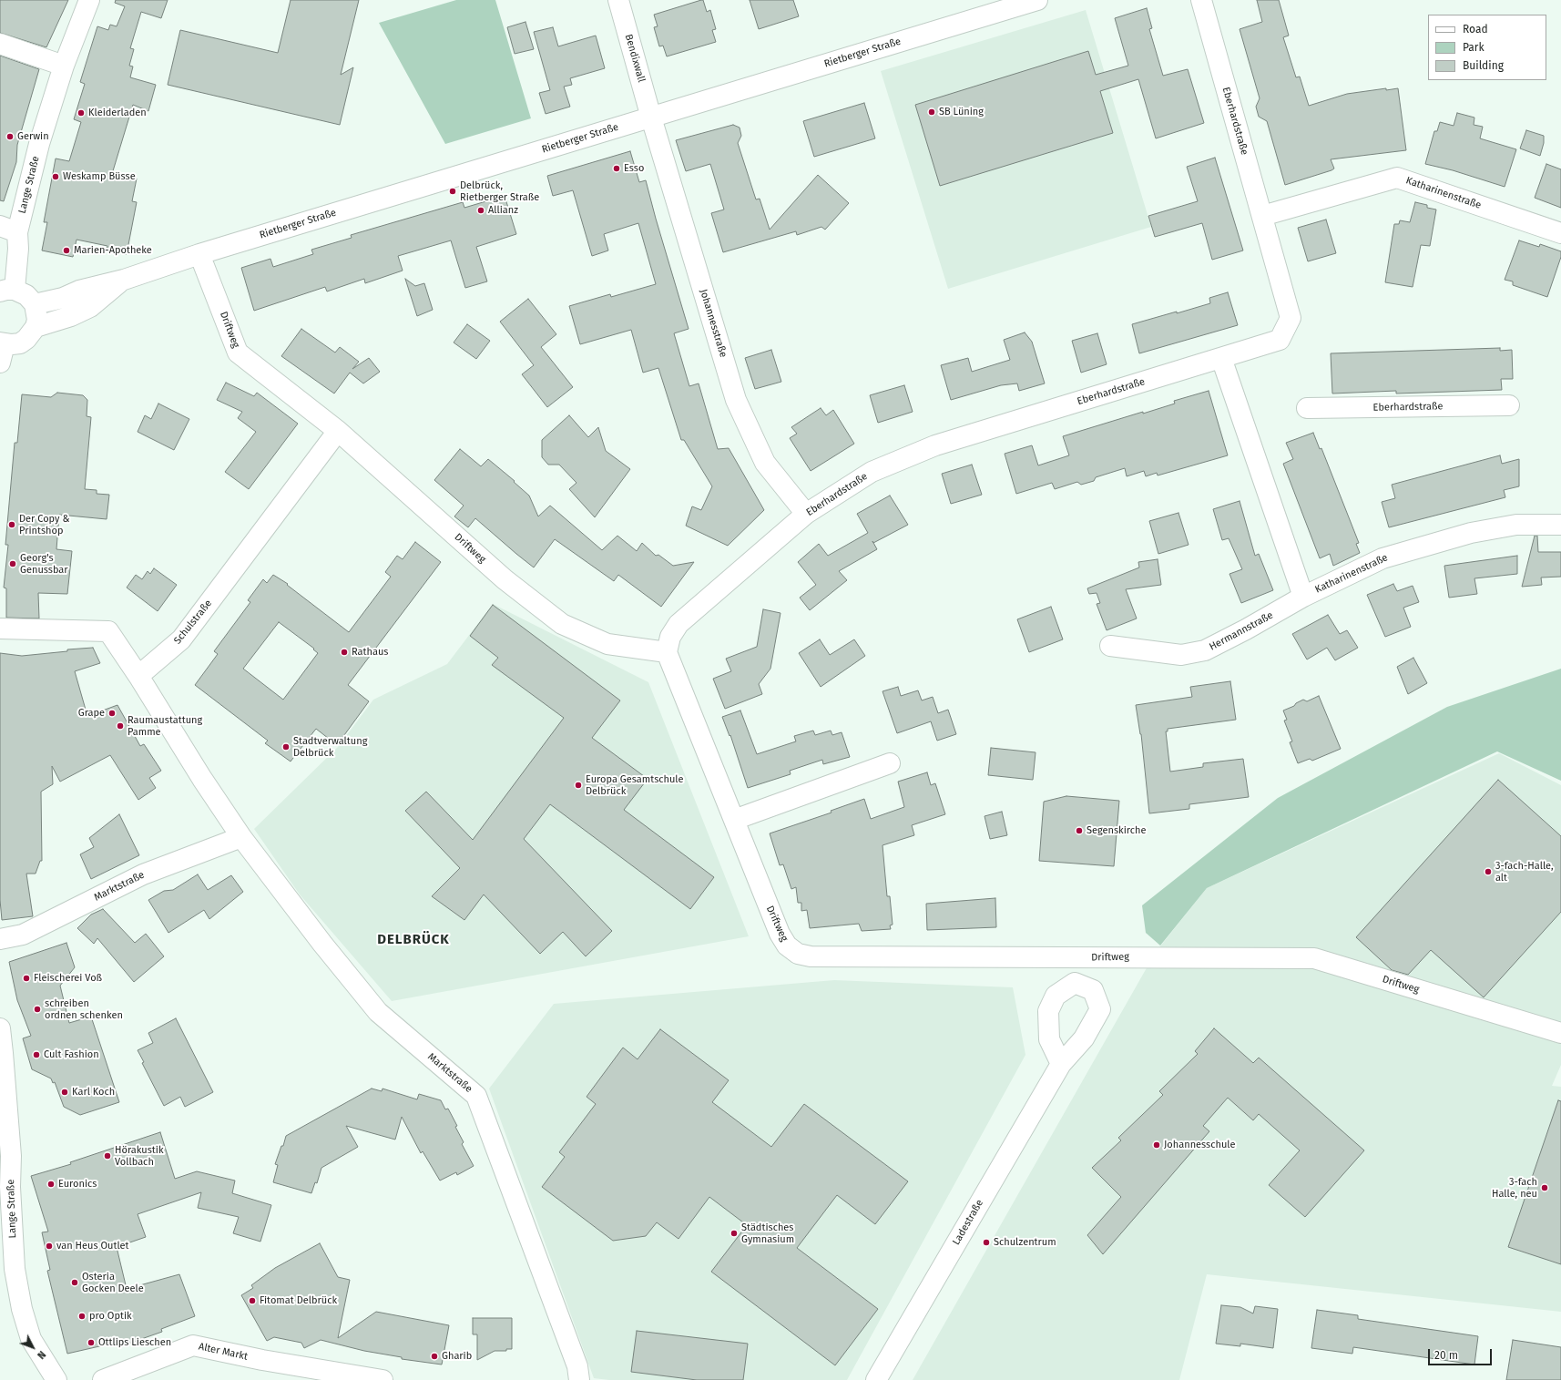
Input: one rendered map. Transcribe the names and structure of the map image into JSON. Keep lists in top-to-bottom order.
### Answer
{
  "streets": {
    "street": [
      "Rietberger Straße",
      "Bendixwall",
      "Eberhardstraße",
      "Lange Straße",
      "Katharinenstraße",
      "Johannesstraße",
      "Driftweg",
      "Schulstraße",
      "Hermannstraße",
      "Marktstraße",
      "Ladestraße",
      "Alter Markt"
    ]
  },
  "crossings": [
    ["Rietberger Straße", "Bendixwall"],
    ["Rietberger Straße", "Lange Straße"],
    ["Rietberger Straße", "Johannesstraße"],
    ["Rietberger Straße", "Driftweg"],
    ["Bendixwall", "Johannesstraße"],
    ["Eberhardstraße", "Katharinenstraße"],
    ["Eberhardstraße", "Johannesstraße"],
    ["Eberhardstraße", "Driftweg"],
    ["Katharinenstraße", "Hermannstraße"],
    ["Driftweg", "Schulstraße"],
    ["Schulstraße", "Marktstraße"]
  ],
  "districts": ["DELBRÜCK"],
  "places": [
    "SB Lüning",
    "Kleiderladen",
    "Gerwin",
    "Esso",
    "Weskamp Büsse",
    "Delbrück, Rietberger Straße",
    "Allianz",
    "Marien-Apotheke",
    "Der Copy & Printshop",
    "Georg's Genussbar",
    "Rathaus",
    "Grape",
    "Raumaustattung Pamme",
    "Stadtverwaltung Delbrück",
    "Europa Gesamtschule Delbrück",
    "Segenskirche",
    "3-fach-Halle, alt",
    "Fleischerei Voß",
    "schreiben ordnen schenken",
    "Cult Fashion",
    "Karl Koch",
    "Johannesschule",
    "Hörakustik Vollbach",
    "Euronics",
    "3-fach Halle, neu",
    "Städtisches Gymnasium",
    "Schulzentrum",
    "van Heus Outlet",
    "Osteria Gocken Deele",
    "Fitomat Delbrück",
    "pro Optik",
    "Ottlips Lieschen",
    "Gharib"
  ],
  "legend": ["Road", "Park", "Building"],
  "scale_bar": "20 m",
  "north": "bottom right"
}
